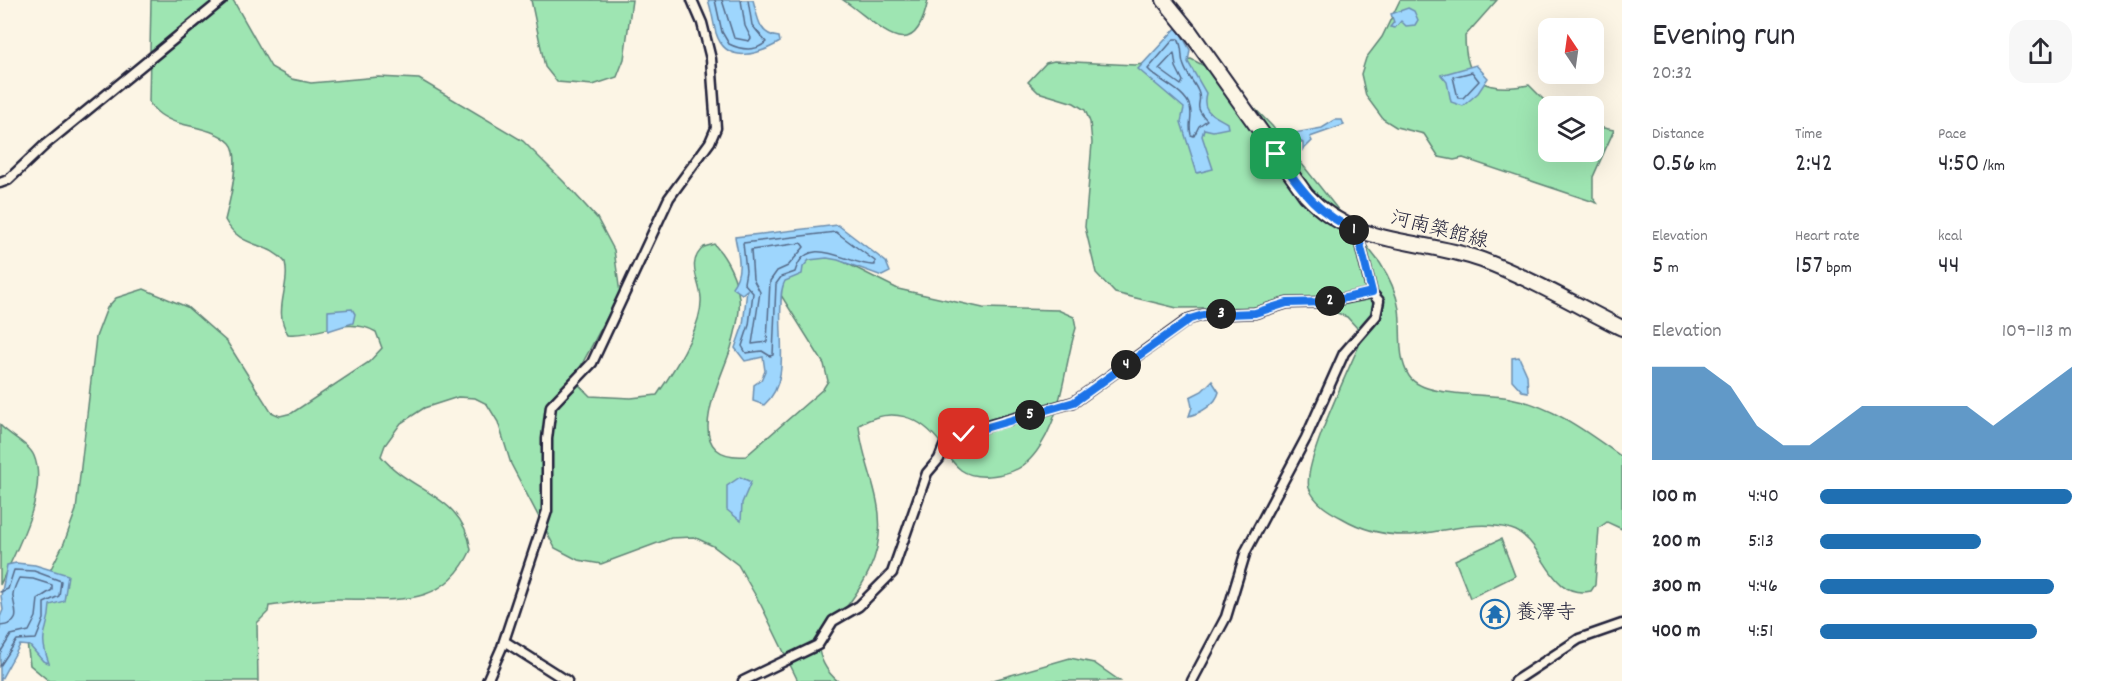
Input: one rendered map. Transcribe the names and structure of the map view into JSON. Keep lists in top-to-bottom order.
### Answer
{
  "streets": {
    "main road": ["河南築館線"]
  },
  "places": {
    "temple": ["養澤寺"]
  },
  "north": "top",
  "page": {
    "heading": ["Evening run", "20:32"],
    "stats": [
      ["Distance", "0.56 km"],
      ["Time", "2:42"],
      ["Pace", "4:50 /km"],
      ["Elevation", "5 m"],
      ["Heart rate", "157 bpm"],
      ["kcal", "44"]
    ],
    "pins": [
      "1",
      "2",
      "3",
      "4",
      "5"
    ],
    "chart": ["Elevation", "109–113 m"],
    "list": [
      {
        "name": "100 m",
        "note": "4:40"
      },
      {
        "name": "200 m",
        "note": "5:13"
      },
      {
        "name": "300 m",
        "note": "4:46"
      },
      {
        "name": "400 m",
        "note": "4:51"
      }
    ]
  }
}
